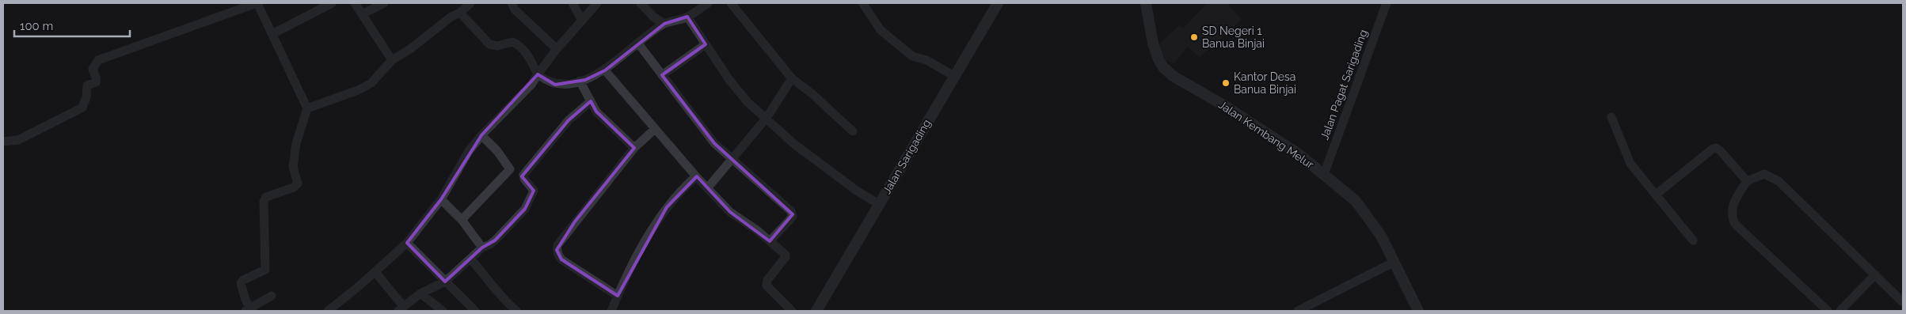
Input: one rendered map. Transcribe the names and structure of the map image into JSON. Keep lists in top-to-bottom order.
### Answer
{
  "streets": {
    "street": ["Jalan Pagat Sarigading", "Jalan Kembang Melur", "Jalan Sarigading"]
  },
  "crossings": [
    ["Jalan Pagat Sarigading", "Jalan Kembang Melur"]
  ],
  "places": ["SD Negeri 1 Banua Binjai", "Kantor Desa Banua Binjai"],
  "scale_bar": "100 m"
}
